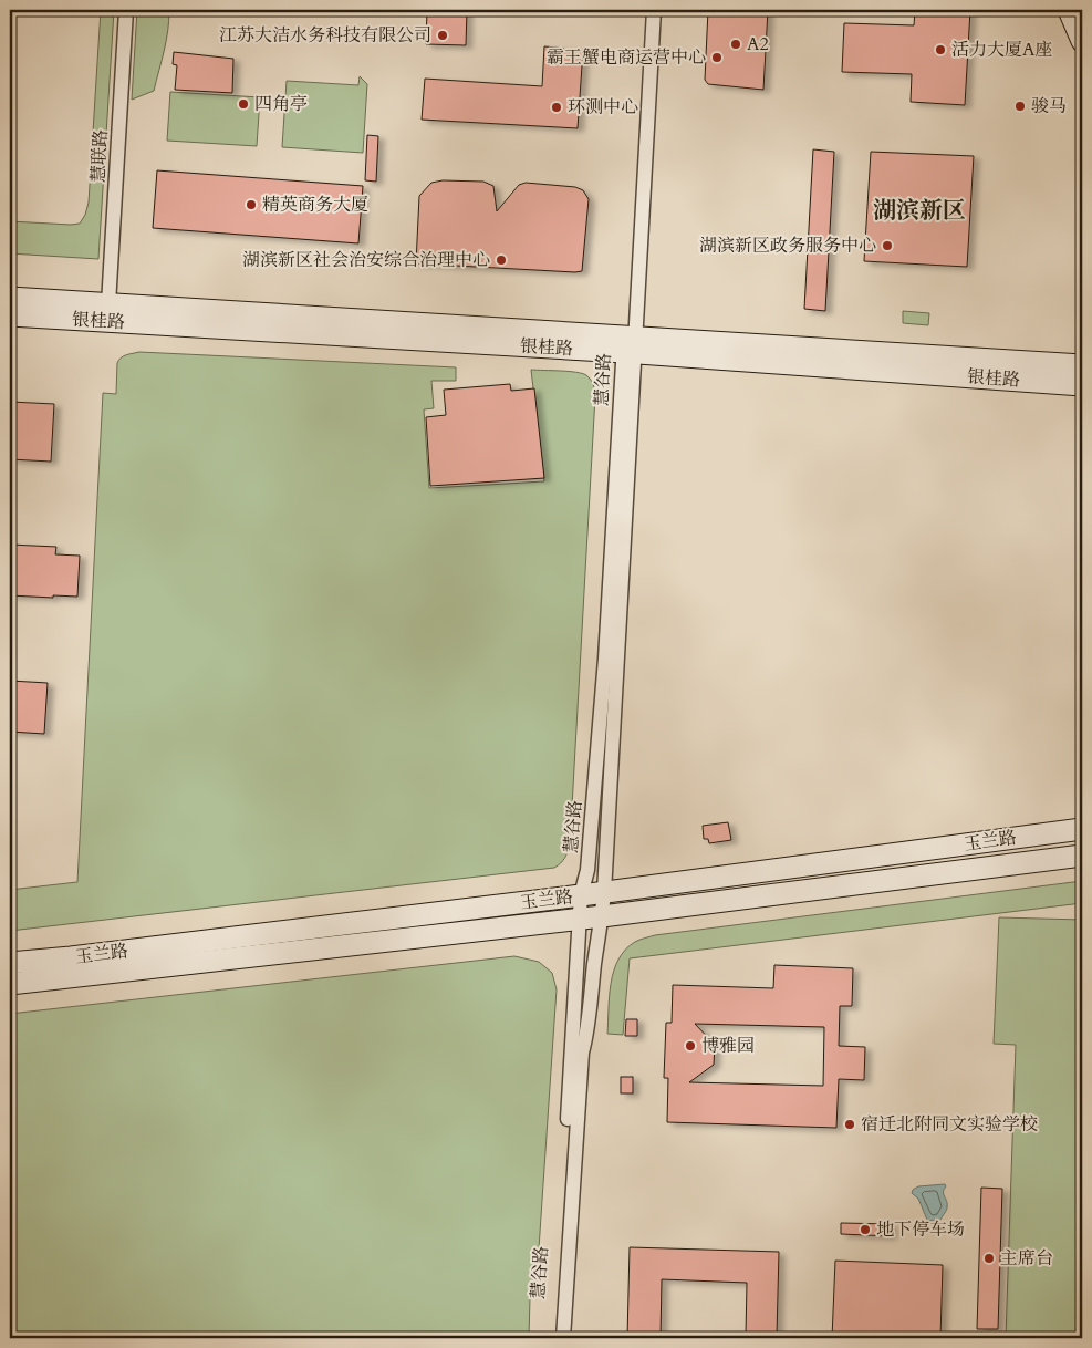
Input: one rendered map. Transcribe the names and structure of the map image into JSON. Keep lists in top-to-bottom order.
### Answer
{
  "streets": {
    "street": [
      "慧联路",
      "银桂路",
      "慧谷路",
      "玉兰路"
    ]
  },
  "crossings": [
    ["慧联路", "银桂路"],
    ["银桂路", "慧谷路"],
    ["慧谷路", "玉兰路"]
  ],
  "districts": ["湖滨新区"],
  "places": [
    "江苏大洁水务科技有限公司",
    "A2",
    "活力大厦A座",
    "霸王蟹电商运营中心",
    "四角亭",
    "骏马",
    "环测中心",
    "精英商务大厦",
    "湖滨新区政务服务中心",
    "湖滨新区社会治安综合治理中心",
    "博雅园",
    "宿迁北附同文实验学校",
    "地下停车场",
    "主席台"
  ]
}
